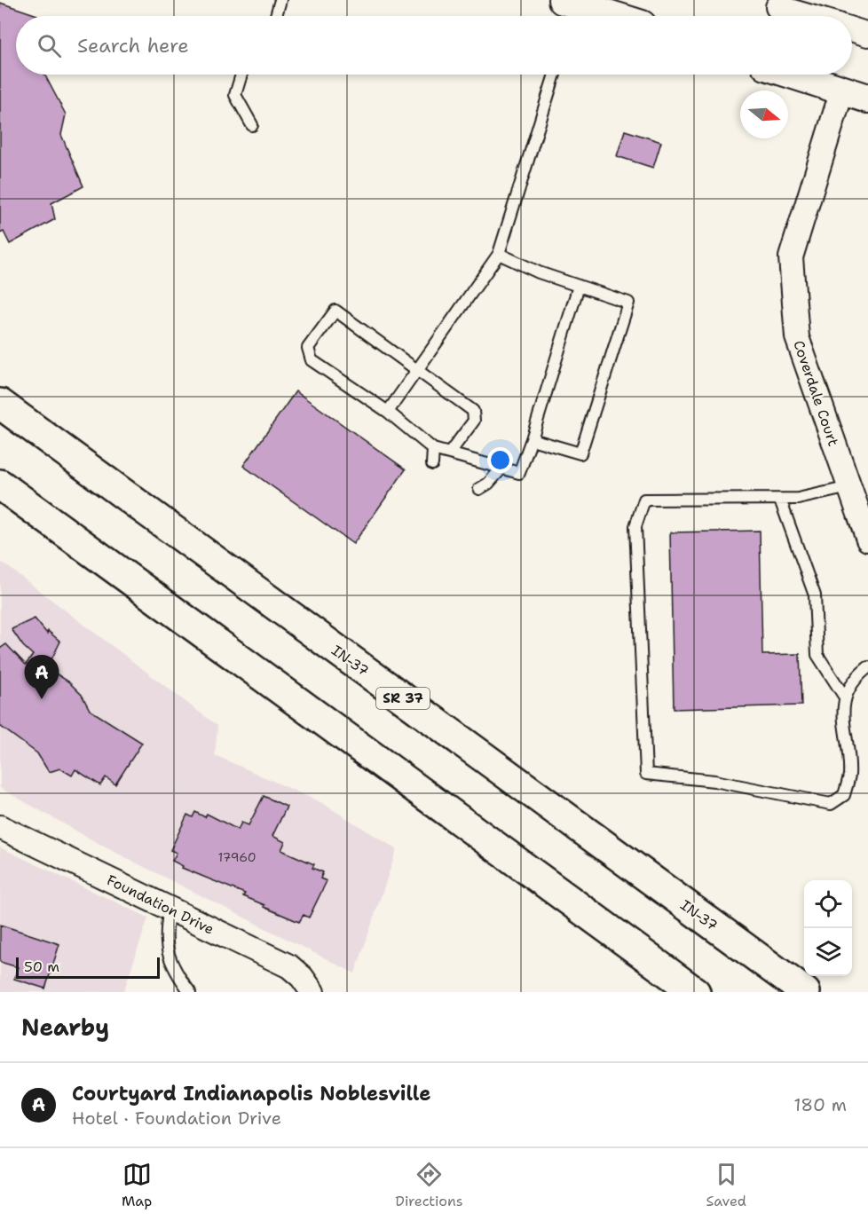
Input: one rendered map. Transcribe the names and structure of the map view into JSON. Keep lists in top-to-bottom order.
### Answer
{
  "streets": {
    "highway": ["IN-37", "SR 37"],
    "street": ["Coverdale Court", "Foundation Drive"]
  },
  "house_numbers": ["17960"],
  "scale_bar": "50 m",
  "north": "right",
  "page": {
    "search": "Search here",
    "pins": "A",
    "scale": "50 m",
    "heading": "Nearby",
    "list": [
      {
        "mark": "A",
        "name": "Courtyard Indianapolis Noblesville",
        "note": "Hotel · Foundation Drive",
        "value": "180 m"
      }
    ],
    "nav": ["Map", "Directions", "Saved"]
  }
}
